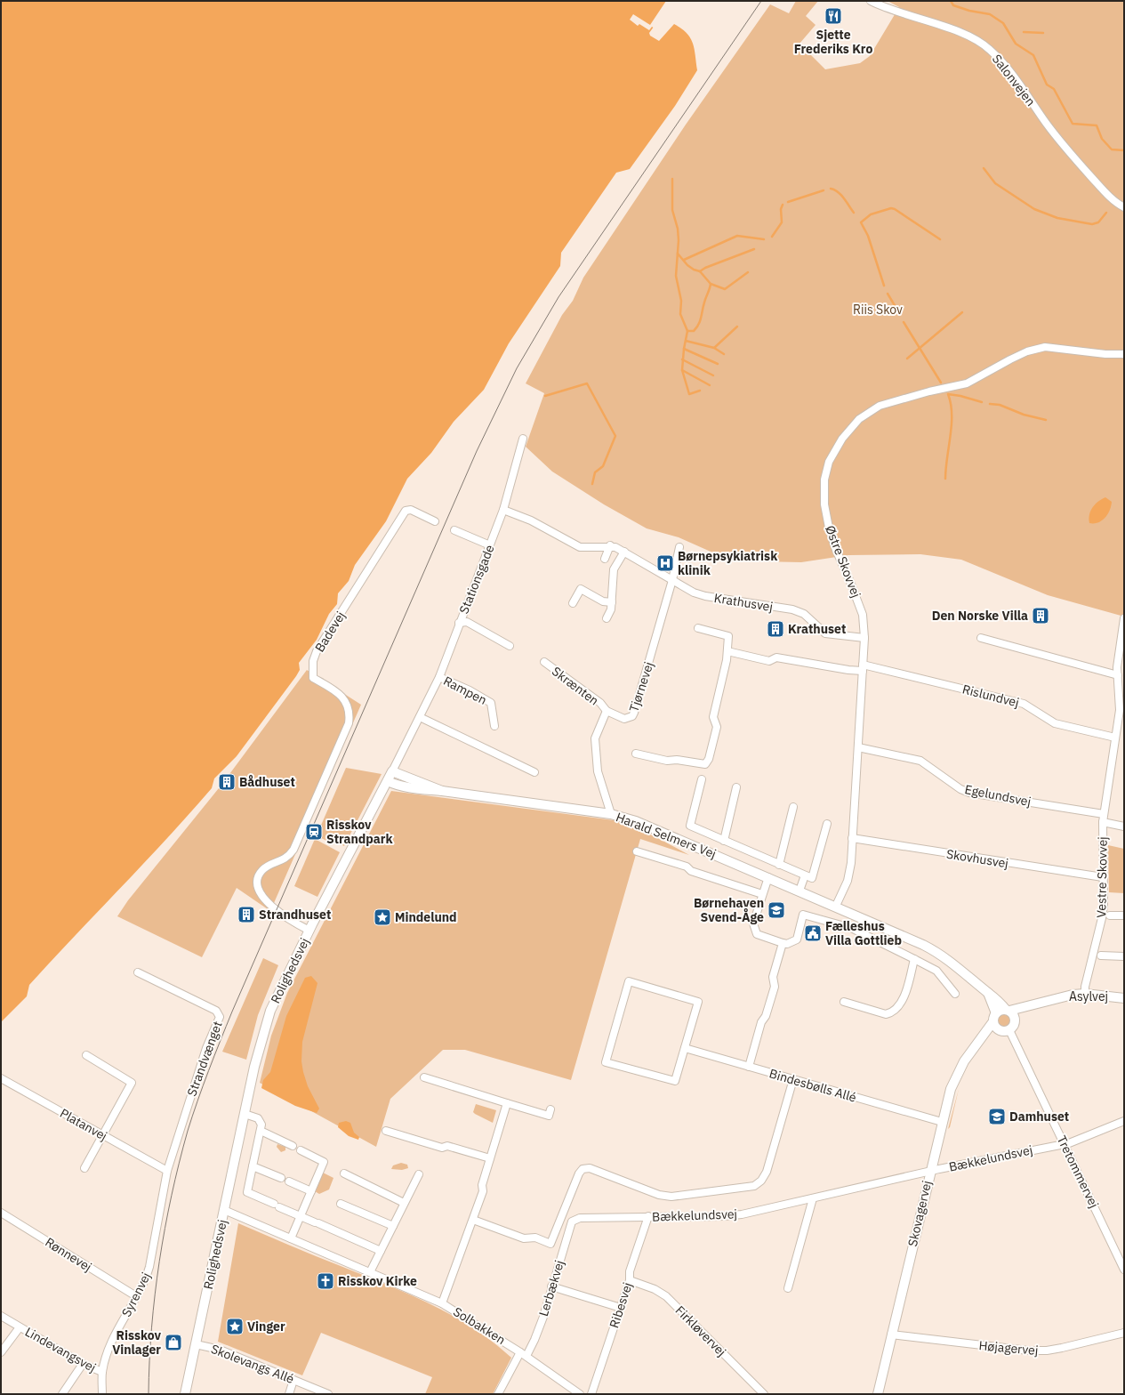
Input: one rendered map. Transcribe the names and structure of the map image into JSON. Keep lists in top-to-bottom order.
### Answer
{
  "streets": {
    "street": [
      "Salonvejen",
      "Østre Skovvej",
      "Stationsgade",
      "Krathusvej",
      "Badevej",
      "Skrænten",
      "Tjørnevej",
      "Rampen",
      "Rislundvej",
      "Egelundsvej",
      "Harald Selmers Vej",
      "Skovhusvej",
      "Vestre Skovvej",
      "Rolighedsvej",
      "Asylvej",
      "Strandvænget",
      "Bindesbølls Allé",
      "Platanvej",
      "Bækkelundsvej",
      "Tretommervej",
      "Skovagervej",
      "Rønnevej",
      "Lerbækvej",
      "Syrenvej",
      "Ribesvej",
      "Solbakken",
      "Firkløvervej",
      "Højagervej",
      "Lindevangsvej",
      "Skolevangs Allé"
    ]
  },
  "crossings": [
    ["Østre Skovvej", "Krathusvej"],
    ["Østre Skovvej", "Rislundvej"],
    ["Østre Skovvej", "Egelundsvej"],
    ["Østre Skovvej", "Harald Selmers Vej"],
    ["Østre Skovvej", "Skovhusvej"],
    ["Stationsgade", "Krathusvej"],
    ["Stationsgade", "Rampen"],
    ["Stationsgade", "Harald Selmers Vej"],
    ["Stationsgade", "Rolighedsvej"],
    ["Krathusvej", "Tjørnevej"],
    ["Badevej", "Rolighedsvej"],
    ["Skrænten", "Tjørnevej"],
    ["Rislundvej", "Vestre Skovvej"],
    ["Egelundsvej", "Vestre Skovvej"],
    ["Harald Selmers Vej", "Rolighedsvej"],
    ["Harald Selmers Vej", "Asylvej"],
    ["Harald Selmers Vej", "Tretommervej"],
    ["Harald Selmers Vej", "Skovagervej"],
    ["Skovhusvej", "Vestre Skovvej"],
    ["Vestre Skovvej", "Asylvej"],
    ["Rolighedsvej", "Solbakken"],
    ["Rolighedsvej", "Skolevangs Allé"],
    ["Asylvej", "Tretommervej"],
    ["Asylvej", "Skovagervej"],
    ["Strandvænget", "Platanvej"],
    ["Strandvænget", "Syrenvej"],
    ["Bindesbølls Allé", "Skovagervej"],
    ["Platanvej", "Syrenvej"],
    ["Bækkelundsvej", "Tretommervej"],
    ["Bækkelundsvej", "Skovagervej"],
    ["Bækkelundsvej", "Lerbækvej"],
    ["Bækkelundsvej", "Ribesvej"],
    ["Tretommervej", "Skovagervej"],
    ["Skovagervej", "Højagervej"],
    ["Rønnevej", "Syrenvej"],
    ["Lerbækvej", "Solbakken"],
    ["Syrenvej", "Lindevangsvej"],
    ["Ribesvej", "Firkløvervej"]
  ],
  "parks": ["Riis Skov"],
  "places": {
    "restaurant": ["Sjette Frederiks Kro"],
    "hospital": ["Børnepsykiatrisk klinik"],
    "building": [
      "Den Norske Villa",
      "Krathuset",
      "Bådhuset",
      "Strandhuset"
    ],
    "station": ["Risskov Strandpark"],
    "school or university": ["Børnehaven Svend-Åge", "Damhuset"],
    "place": ["Mindelund", "Vinger"],
    "public building": ["Fælleshus Villa Gottlieb"],
    "church": ["Risskov Kirke"],
    "shop": ["Risskov Vinlager"]
  }
}
